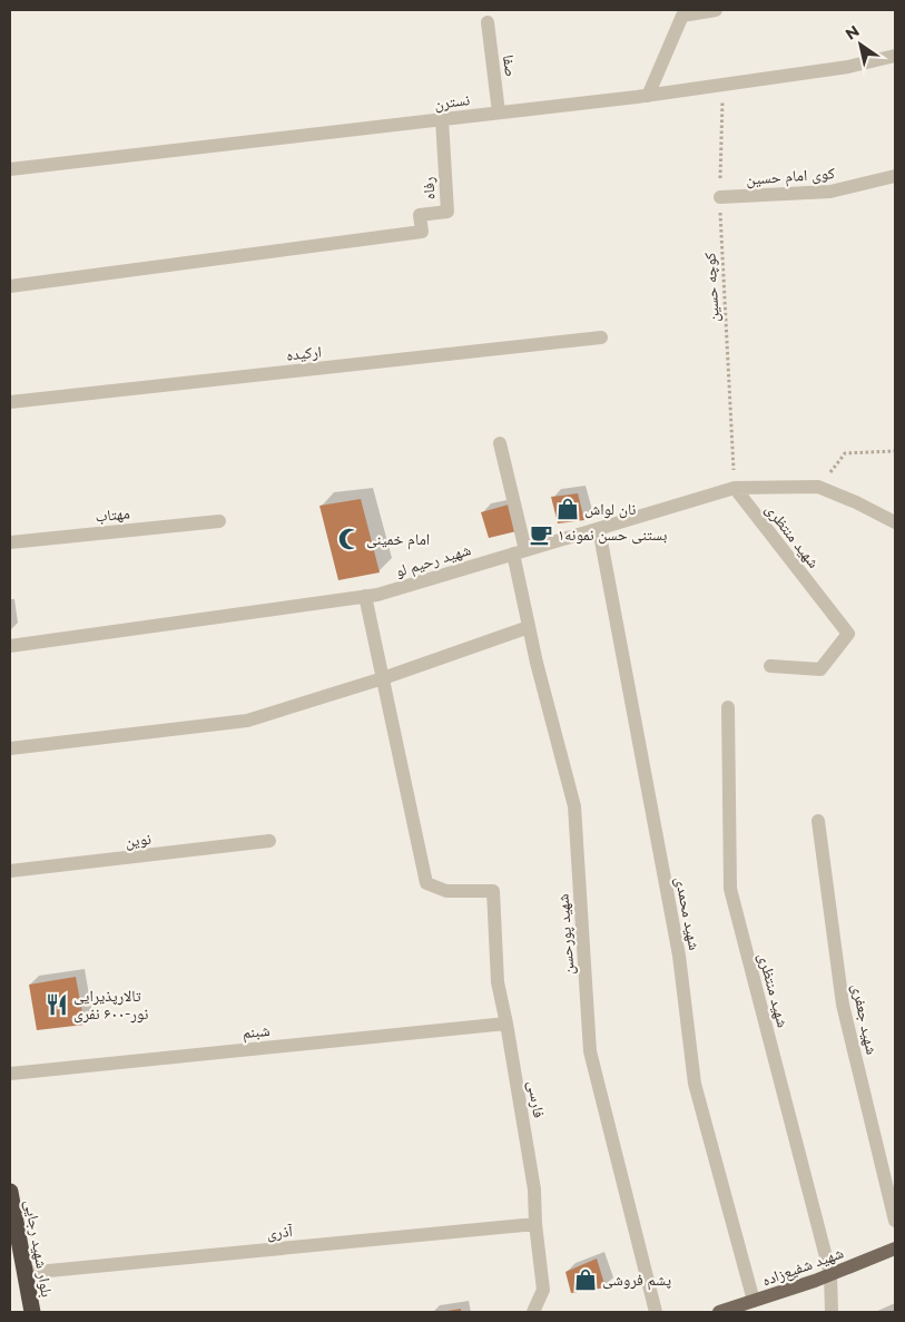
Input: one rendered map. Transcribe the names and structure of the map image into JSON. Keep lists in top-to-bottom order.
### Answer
{
  "streets": {
    "highway": ["بلوار شهید رجایی"],
    "main road": ["شهید شفیع‌زاده"],
    "street": [
      "صفا",
      "نسترن",
      "کوی امام حسین",
      "رفاه",
      "ارکیده",
      "مهتاب",
      "شهید منتظری",
      "شهید رحیم لو",
      "نوین",
      "شهید محمدی",
      "شهید پورحسن",
      "شهید جعفری",
      "شبنم",
      "فارسی",
      "آذری"
    ],
    "path": ["کوچه حسین"]
  },
  "crossings": [
    ["صفا", "نسترن"],
    ["نسترن", "رفاه"],
    ["نسترن", "کوچه حسین"],
    ["کوی امام حسین", "کوچه حسین"],
    ["کوچه حسین", "شهید منتظری"],
    ["کوچه حسین", "شهید رحیم لو"],
    ["شهید منتظری", "شهید رحیم لو"],
    ["شهید منتظری", "شهید شفیع‌زاده"],
    ["شهید رحیم لو", "شهید محمدی"],
    ["شهید رحیم لو", "شهید پورحسن"],
    ["شهید محمدی", "شهید شفیع‌زاده"],
    ["شبنم", "فارسی"],
    ["فارسی", "آذری"],
    ["آذری", "بلوار شهید رجایی"]
  ],
  "places": {
    "shop": ["نان لواش", "پشم فروشی"],
    "cafe": ["بستنی حسن نمونه۱"],
    "mosque": ["امام خمینی"],
    "restaurant": ["تالارپذیرایی نور-۶۰۰ نفری"]
  },
  "north": "top left"
}
